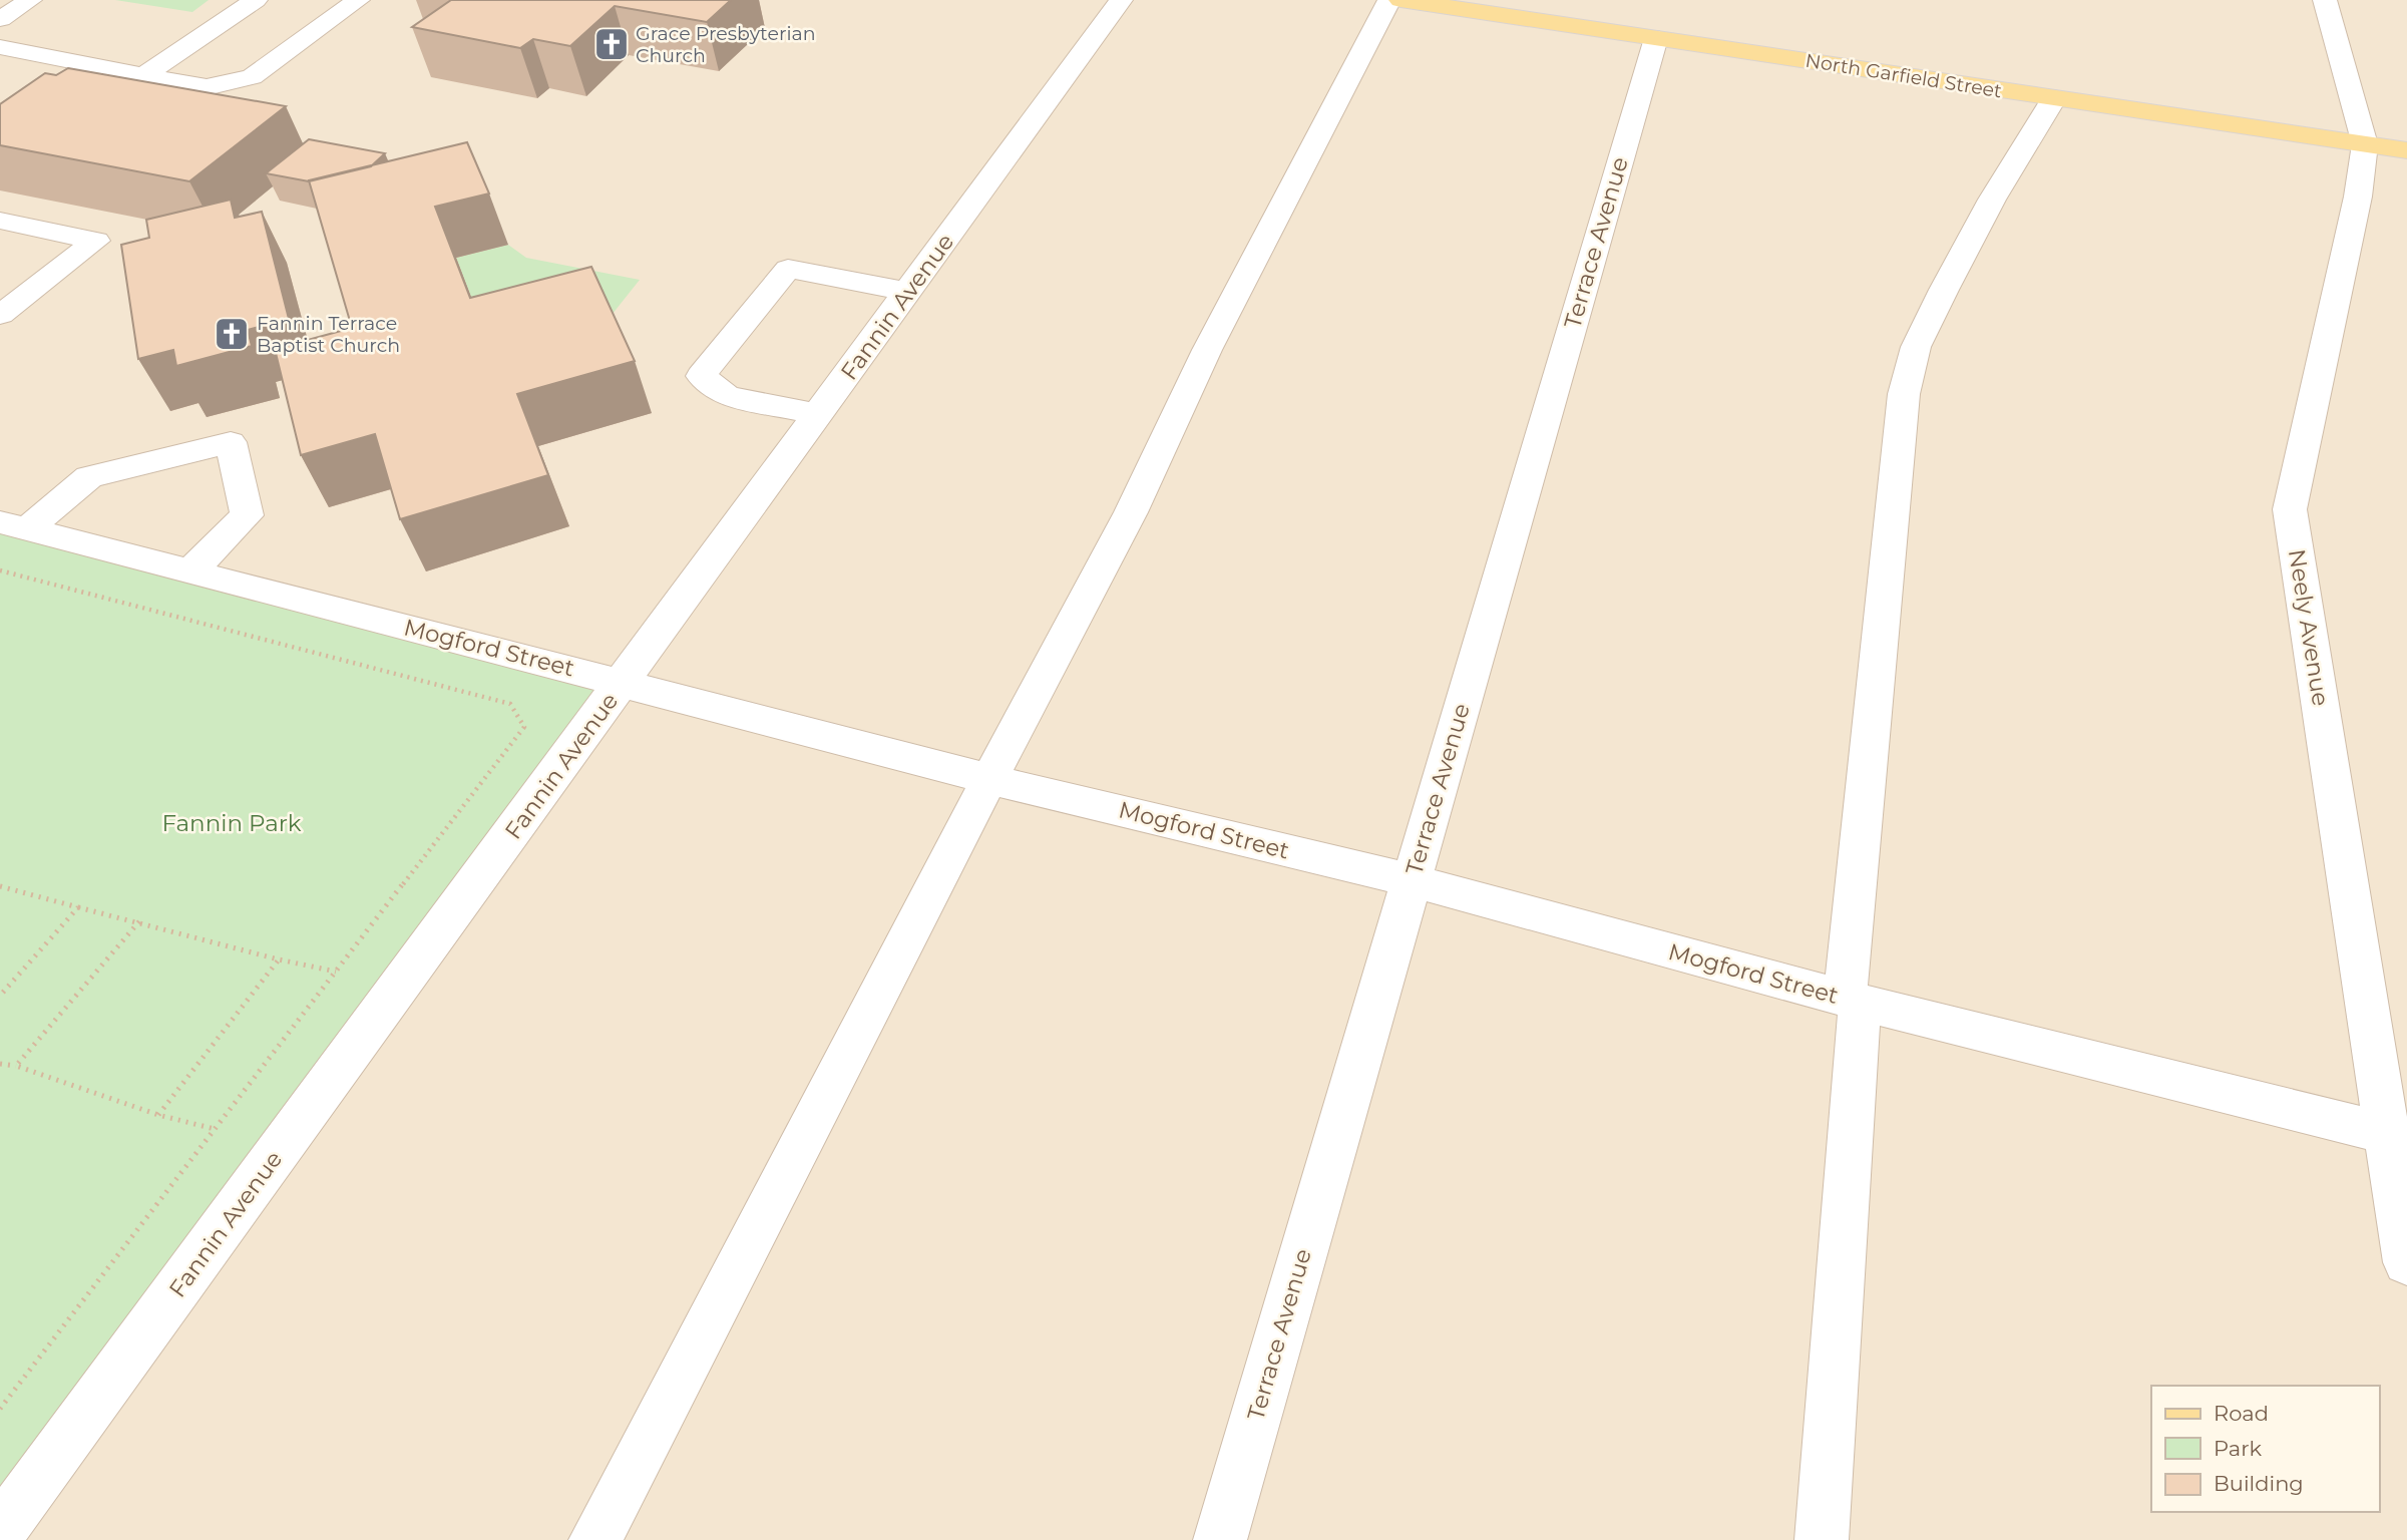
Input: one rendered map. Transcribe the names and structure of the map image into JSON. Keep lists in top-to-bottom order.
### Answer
{
  "streets": {
    "main road": ["North Garfield Street"],
    "street": [
      "Terrace Avenue",
      "Fannin Avenue",
      "Neely Avenue",
      "Mogford Street"
    ]
  },
  "crossings": [
    ["North Garfield Street", "Terrace Avenue"],
    ["North Garfield Street", "Neely Avenue"],
    ["Terrace Avenue", "Mogford Street"],
    ["Fannin Avenue", "Mogford Street"],
    ["Neely Avenue", "Mogford Street"]
  ],
  "parks": ["Fannin Park"],
  "places": {
    "church": ["Grace Presbyterian Church", "Fannin Terrace Baptist Church"]
  },
  "legend": ["Road", "Park", "Building"]
}
